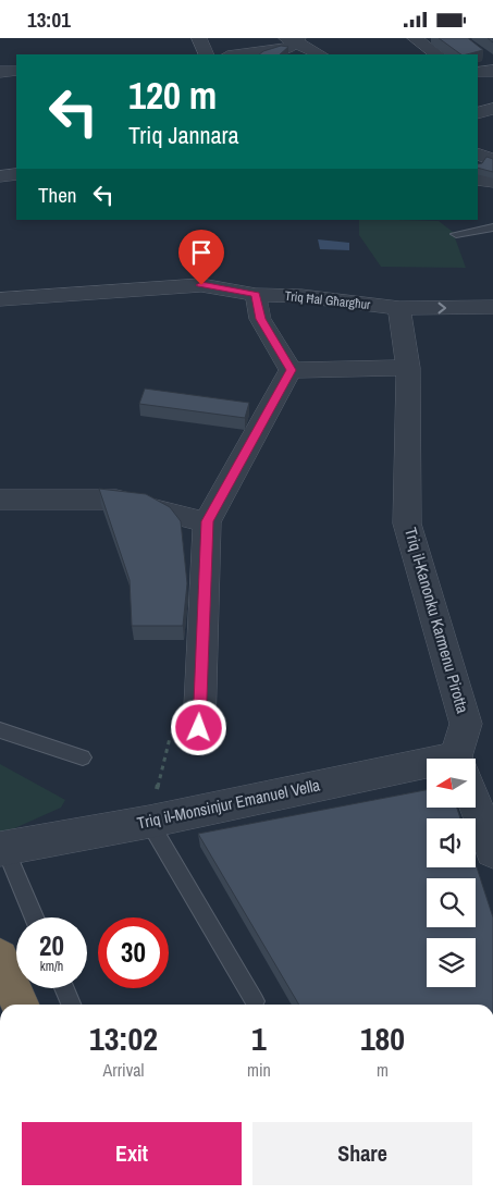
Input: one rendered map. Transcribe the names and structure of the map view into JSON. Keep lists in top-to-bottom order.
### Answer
{
  "streets": {
    "street": ["Triq Ħal Għargħur", "Triq il-Kanonku Karmenu Pirotta", "Triq il-Monsinjur Emanuel Vella"]
  },
  "crossings": [
    ["Triq Ħal Għargħur", "Triq il-Kanonku Karmenu Pirotta"]
  ],
  "north": "left",
  "page": {
    "status": "13:01",
    "turn": ["120 m", "Triq Jannara"],
    "then": "Then",
    "speed": "20 km/h",
    "limit": "30",
    "eta": [
      "13:02",
      "Arrival",
      "1",
      "min",
      "180",
      "m"
    ],
    "buttons": ["Exit", "Share"]
  }
}
